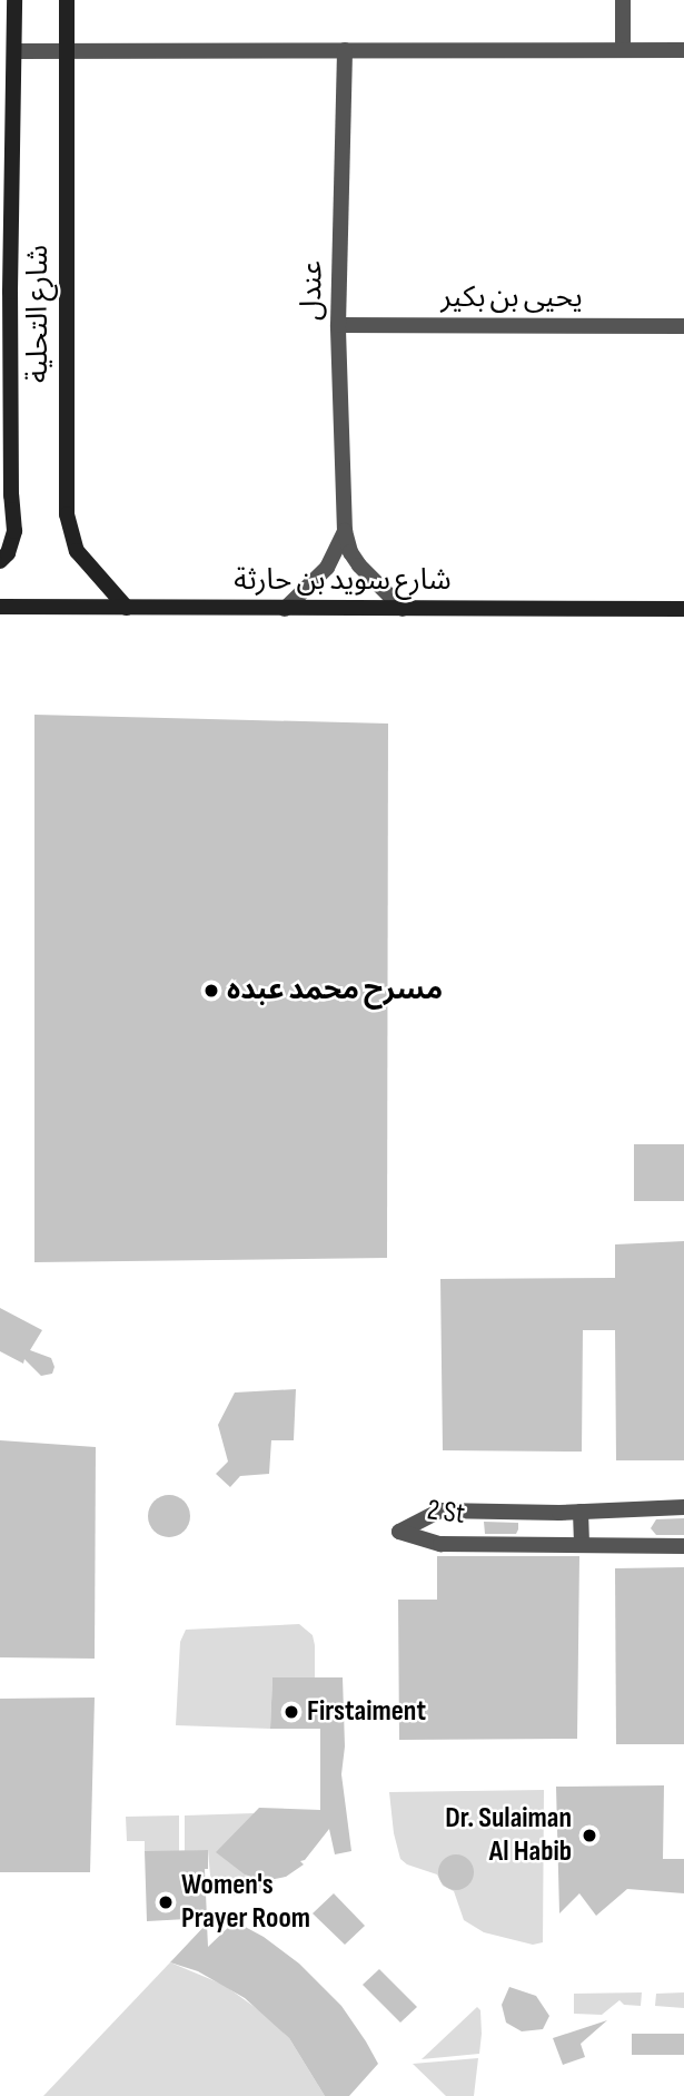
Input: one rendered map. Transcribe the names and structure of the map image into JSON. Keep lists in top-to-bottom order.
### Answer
{
  "streets": {
    "street": [
      "عندل",
      "يحيى بن بكير",
      "شارع التحلية",
      "شارع سويد بن حارثة",
      "2 St"
    ]
  },
  "crossings": [
    ["عندل", "يحيى بن بكير"],
    ["عندل", "شارع سويد بن حارثة"],
    ["شارع التحلية", "شارع سويد بن حارثة"]
  ],
  "places": [
    "مسرح محمد عبده",
    "Firstaiment",
    "Dr. Sulaiman Al Habib",
    "Women's Prayer Room"
  ]
}
